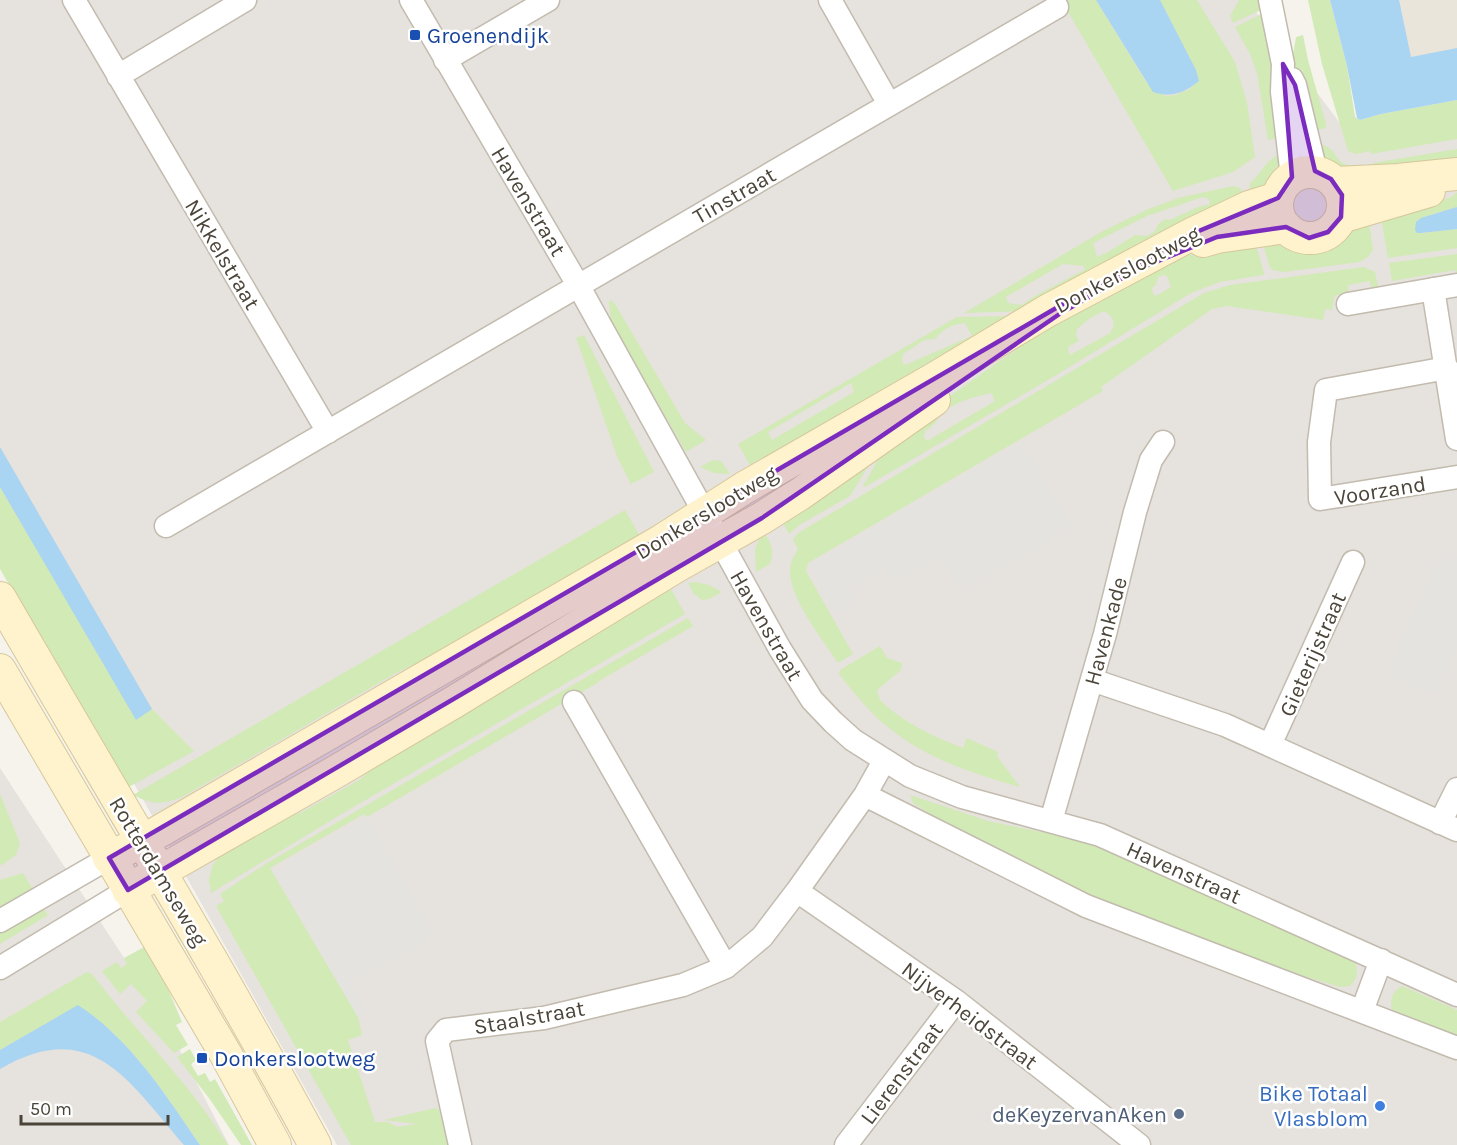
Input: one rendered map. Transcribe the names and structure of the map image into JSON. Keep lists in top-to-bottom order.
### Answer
{
  "streets": {
    "street": [
      "Tinstraat",
      "Havenstraat",
      "Nikkelstraat",
      "Donkerslootweg",
      "Voorzand",
      "Havenkade",
      "Gieterijstraat",
      "Rotterdamseweg",
      "Nijverheidstraat",
      "Staalstraat",
      "Lierenstraat"
    ]
  },
  "crossings": [
    ["Tinstraat", "Havenstraat"],
    ["Havenstraat", "Donkerslootweg"],
    ["Havenstraat", "Havenkade"],
    ["Havenstraat", "Staalstraat"],
    ["Donkerslootweg", "Rotterdamseweg"],
    ["Havenkade", "Gieterijstraat"],
    ["Nijverheidstraat", "Staalstraat"],
    ["Nijverheidstraat", "Lierenstraat"]
  ],
  "places": {
    "transit": ["Groenendijk", "Donkerslootweg"],
    "other": ["Bike Totaal Vlasblom", "deKeyzervanAken"]
  },
  "scale_bar": "50 m"
}
